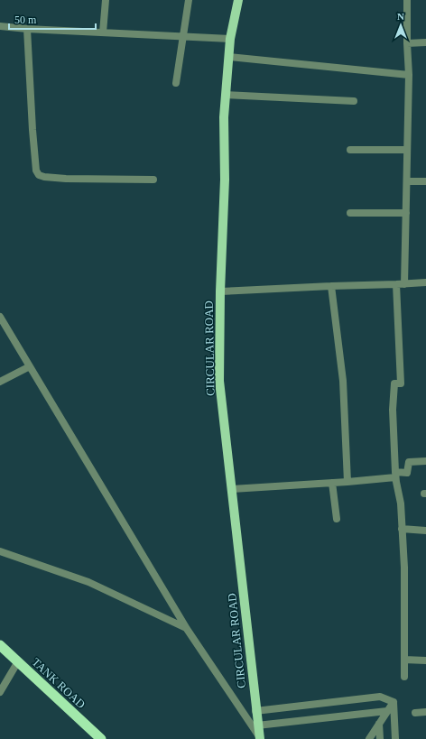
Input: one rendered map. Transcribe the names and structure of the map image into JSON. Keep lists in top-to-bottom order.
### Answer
{
  "streets": {
    "highway": ["TANK ROAD"],
    "main road": ["CIRCULAR ROAD"]
  },
  "scale_bar": "50 m",
  "north": "top"
}
